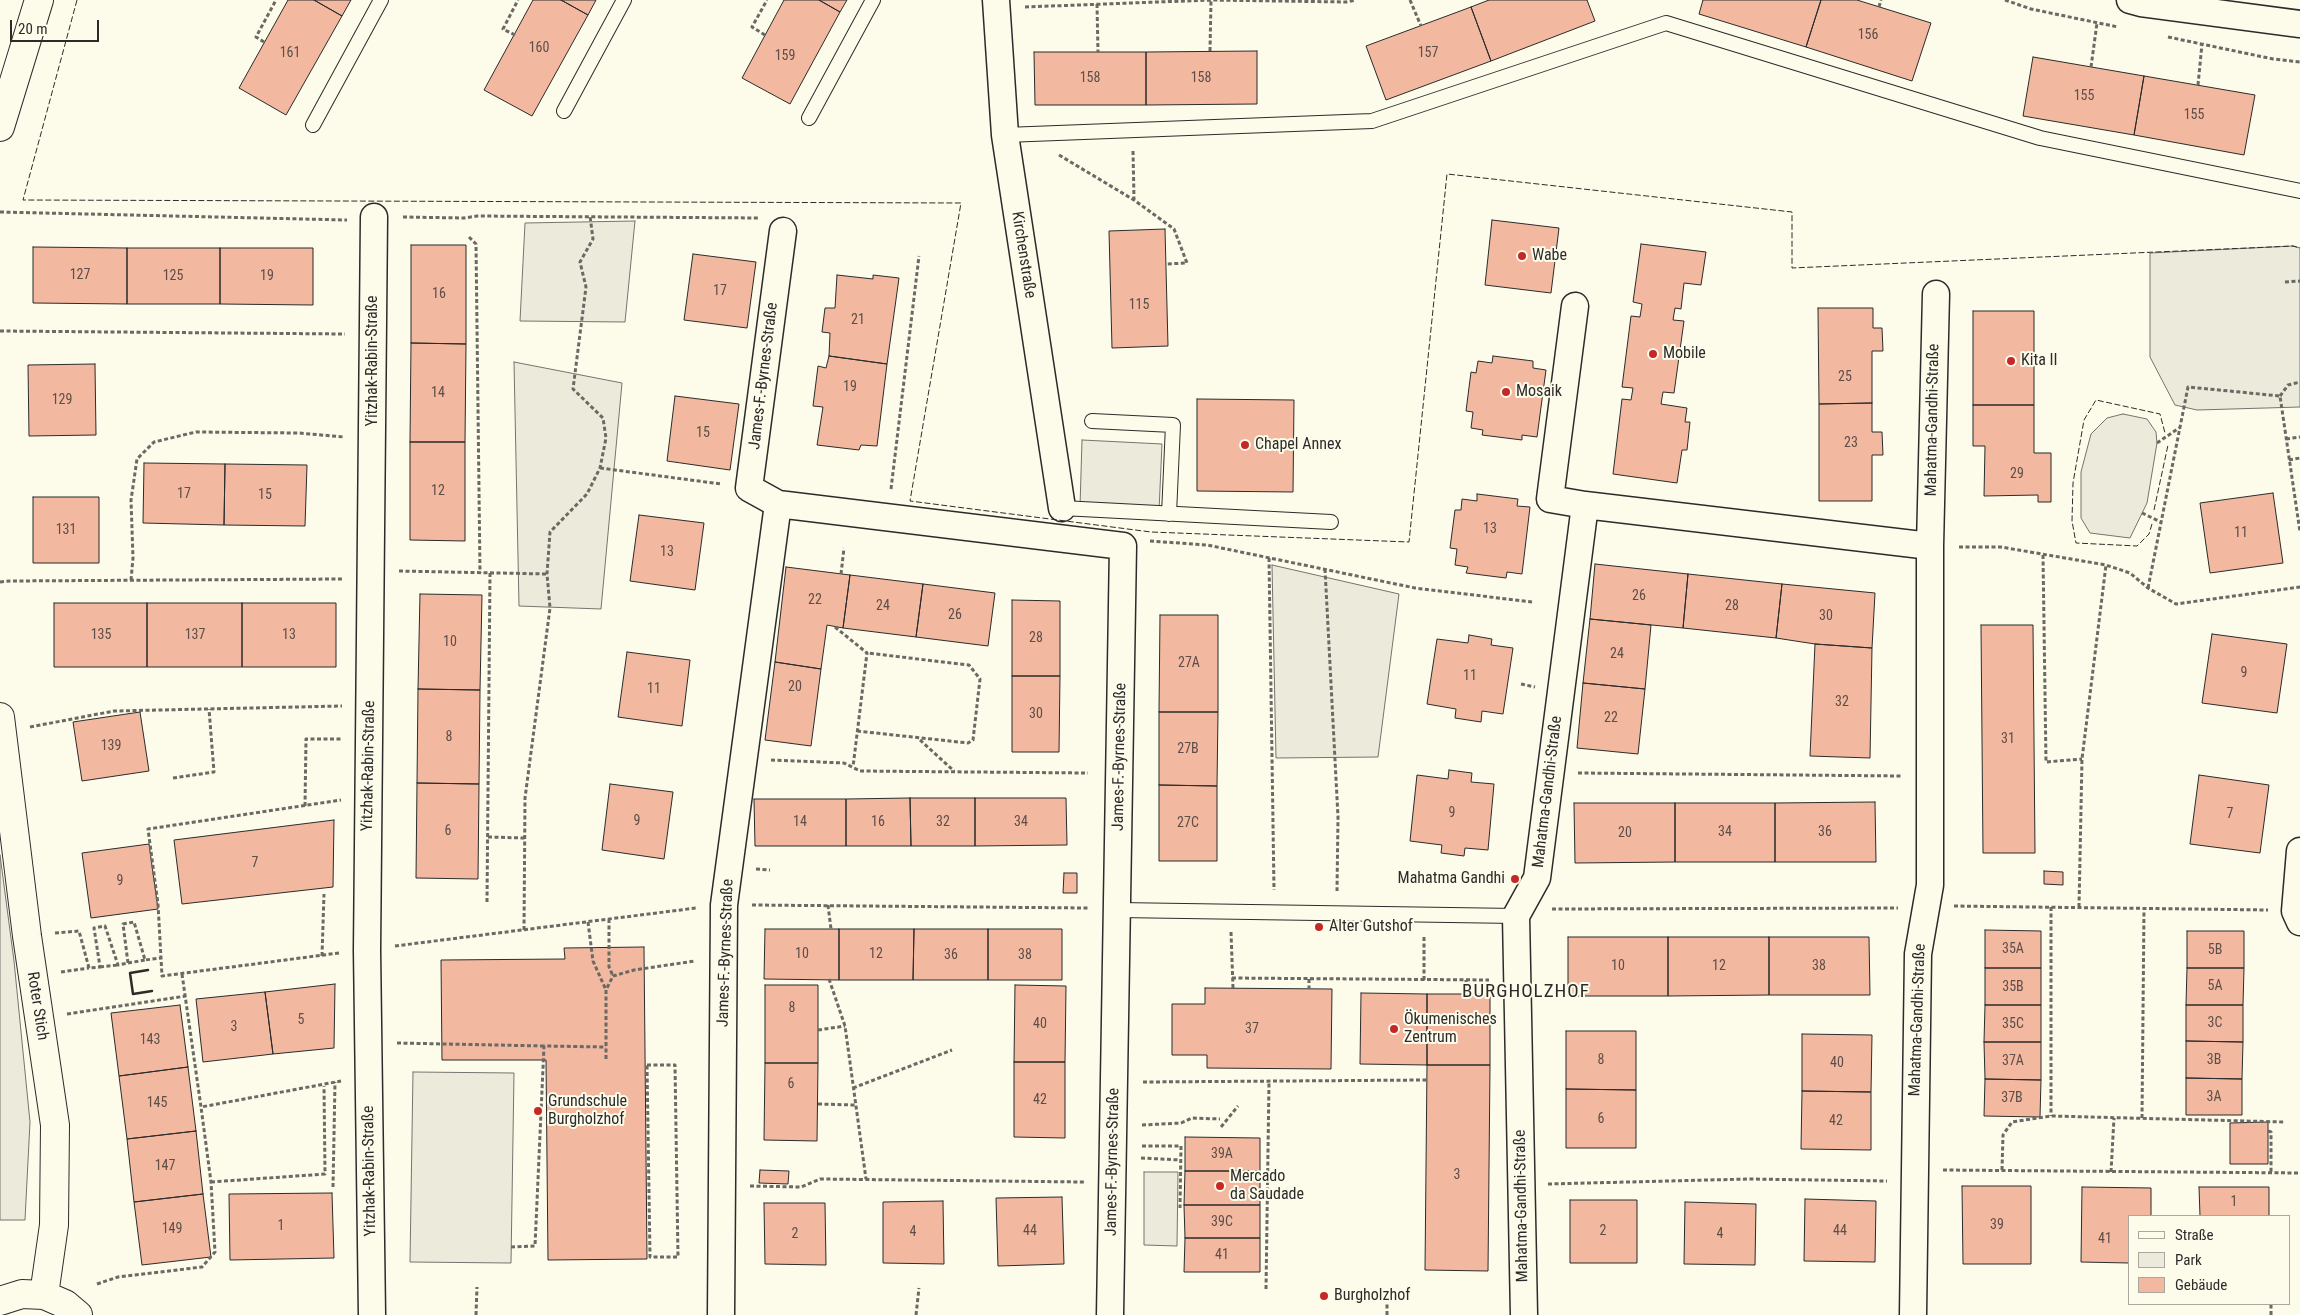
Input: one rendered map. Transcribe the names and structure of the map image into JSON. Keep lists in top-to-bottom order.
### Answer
{
  "streets": {
    "street": [
      "Kirchenstraße",
      "Yitzhak-Rabin-Straße",
      "James-F.-Byrnes-Straße",
      "Mahatma-Gandhi-Straße",
      "Roter Stich"
    ]
  },
  "districts": ["BURGHOLZHOF"],
  "places": [
    "Wabe",
    "Mobile",
    "Kita II",
    "Mosaik",
    "Chapel Annex",
    "Mahatma Gandhi",
    "Alter Gutshof",
    "Ökumenisches Zentrum",
    "Grundschule Burgholzhof",
    "Mercado da Saudade",
    "Burgholzhof"
  ],
  "house_numbers": [
    "156",
    "160",
    "161",
    "157",
    "159",
    "158",
    "158",
    "155",
    "155",
    "127",
    "125",
    "19",
    "17",
    "16",
    "115",
    "21",
    "25",
    "19",
    "14",
    "129",
    "15",
    "23",
    "29",
    "12",
    "17",
    "15",
    "13",
    "131",
    "11",
    "13",
    "26",
    "22",
    "24",
    "28",
    "26",
    "30",
    "135",
    "137",
    "13",
    "28",
    "10",
    "24",
    "27A",
    "9",
    "11",
    "20",
    "11",
    "32",
    "30",
    "22",
    "8",
    "31",
    "139",
    "27B",
    "9",
    "7",
    "9",
    "14",
    "16",
    "32",
    "34",
    "27C",
    "6",
    "34",
    "36",
    "20",
    "7",
    "9",
    "35A",
    "5B",
    "10",
    "12",
    "36",
    "38",
    "10",
    "12",
    "38",
    "5A",
    "35B",
    "8",
    "5",
    "3C",
    "40",
    "35C",
    "3",
    "37",
    "143",
    "8",
    "3B",
    "37A",
    "40",
    "6",
    "3A",
    "37B",
    "42",
    "145",
    "6",
    "42",
    "39A",
    "147",
    "3",
    "1",
    "39C",
    "39",
    "1",
    "149",
    "44",
    "2",
    "44",
    "4",
    "2",
    "4",
    "41",
    "41"
  ],
  "legend": ["Straße", "Park", "Gebäude"],
  "scale_bar": "20 m"
}
